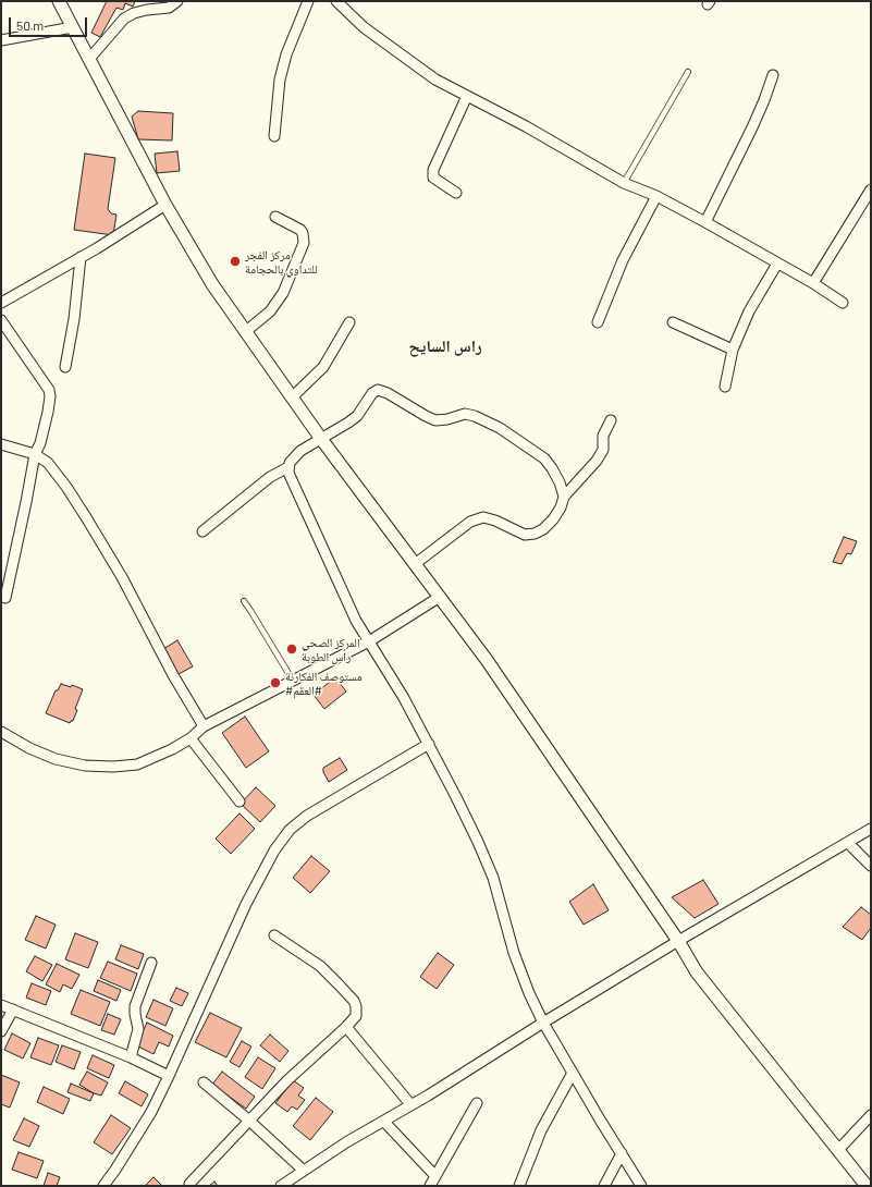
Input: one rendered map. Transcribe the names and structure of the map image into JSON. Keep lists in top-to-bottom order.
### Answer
{
  "districts": ["راس السايح"],
  "places": ["مركز الفجر للتداوي بالحجامة", "المركز الصحي رأس الطوبة", "مستوصف الفكارنة #العقم#"],
  "scale_bar": "50 m"
}
